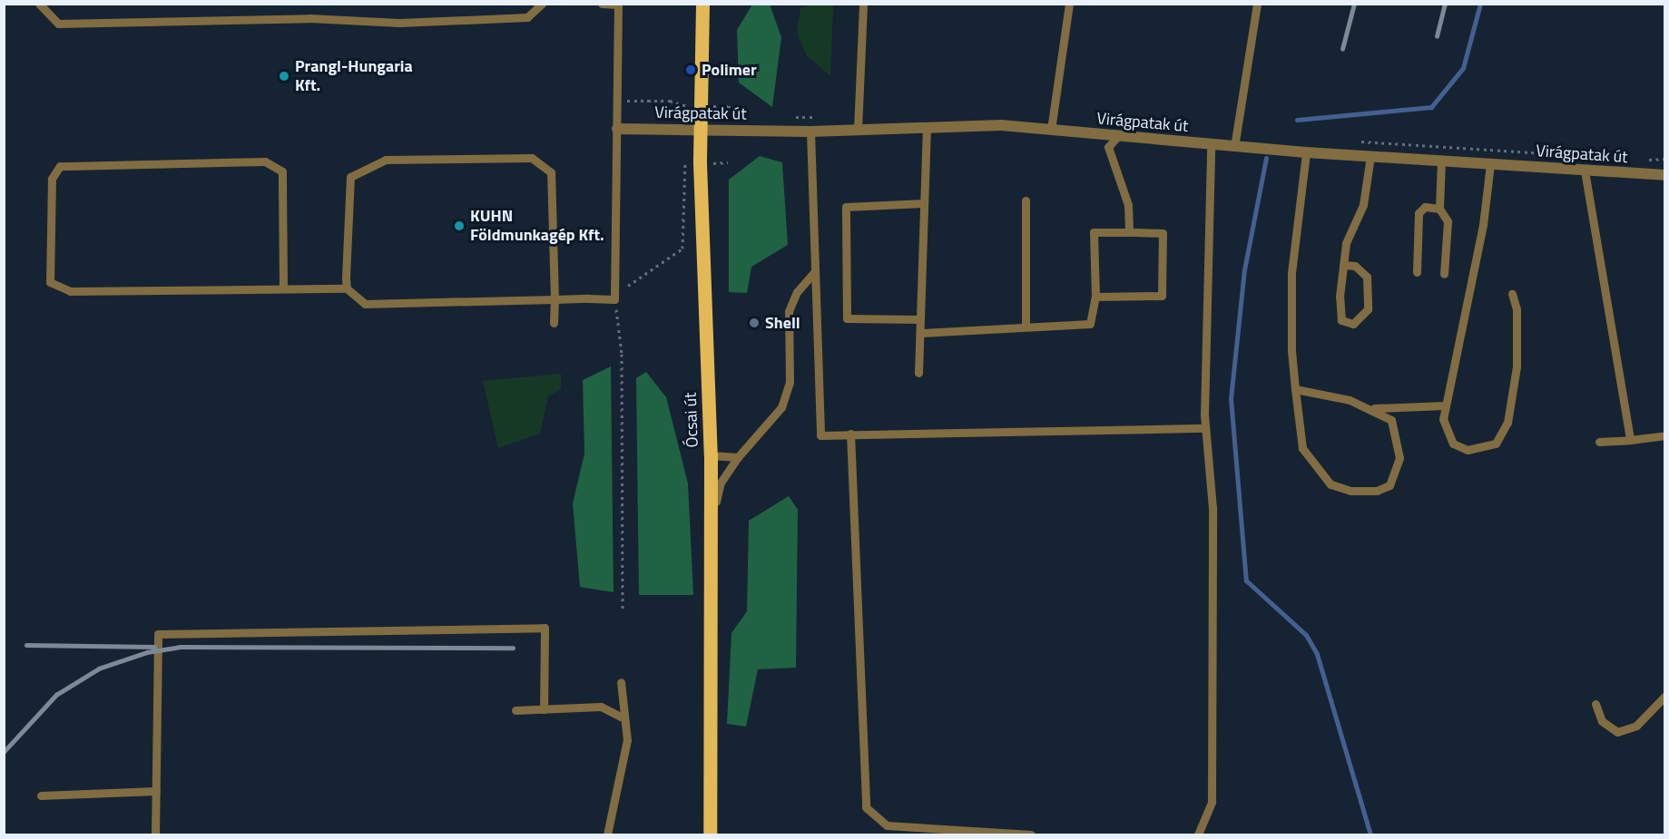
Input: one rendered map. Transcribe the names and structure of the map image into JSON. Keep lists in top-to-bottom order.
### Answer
{
  "streets": {
    "main road": ["Ócsai út"],
    "street": ["Virágpatak út"]
  },
  "crossings": [
    ["Virágpatak út", "Ócsai út"]
  ],
  "places": [
    "Polimer",
    "Prangl-Hungaria Kft.",
    "KUHN Földmunkagép Kft.",
    "Shell"
  ]
}
